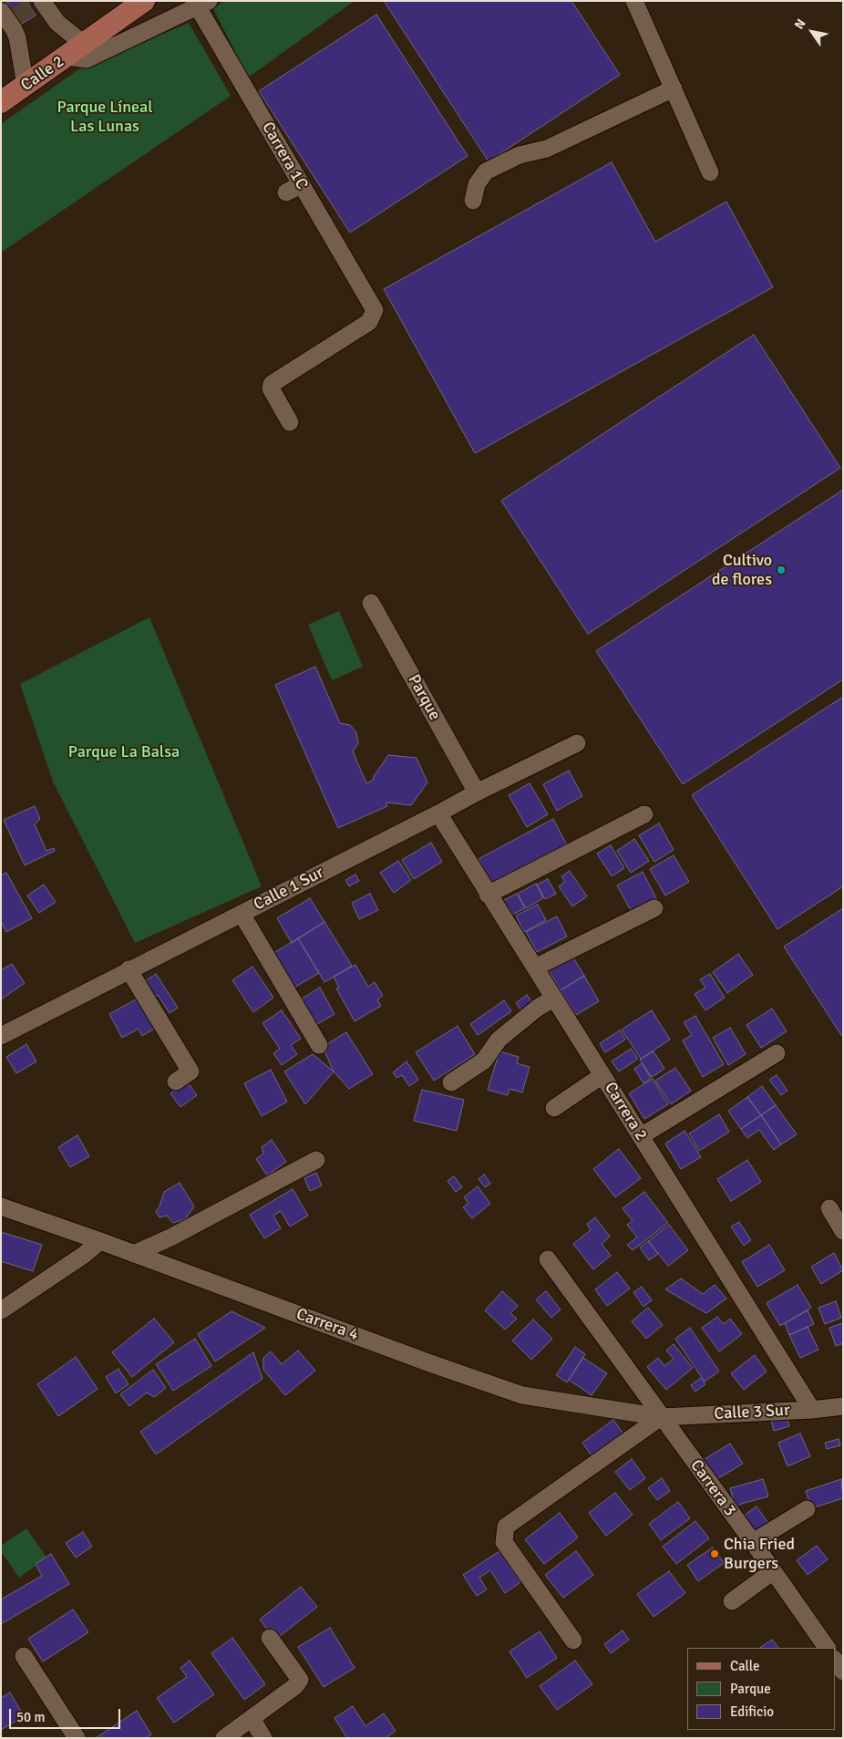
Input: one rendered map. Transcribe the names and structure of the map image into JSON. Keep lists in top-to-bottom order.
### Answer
{
  "streets": {
    "main road": ["Calle 2"],
    "street": [
      "Carrera 1C",
      "Parque",
      "Calle 1 Sur",
      "Carrera 2",
      "Carrera 4",
      "Calle 3 Sur",
      "Carrera 3"
    ]
  },
  "crossings": [
    ["Parque", "Calle 1 Sur"],
    ["Calle 1 Sur", "Carrera 2"],
    ["Carrera 2", "Calle 3 Sur"],
    ["Carrera 4", "Calle 3 Sur"],
    ["Carrera 4", "Carrera 3"],
    ["Calle 3 Sur", "Carrera 3"]
  ],
  "parks": ["Parque Líneal Las Lunas", "Parque La Balsa"],
  "places": ["Cultivo de flores", "Chia Fried Burgers"],
  "legend": ["Calle", "Parque", "Edificio"],
  "scale_bar": "50 m",
  "north": "top left"
}
